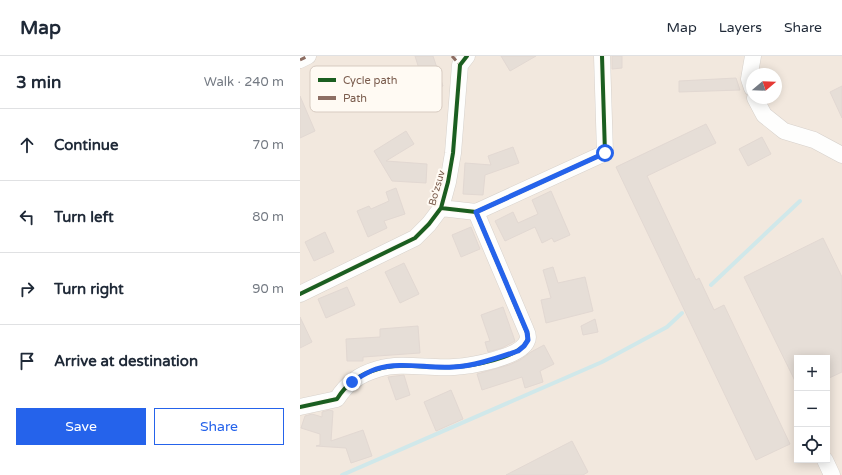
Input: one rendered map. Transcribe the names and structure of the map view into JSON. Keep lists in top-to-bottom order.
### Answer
{
  "streets": {
    "street": ["Bo'zsuv"]
  },
  "legend": ["Cycle path", "Path"],
  "north": "right",
  "page": {
    "header": "Map",
    "nav": ["Map", "Layers", "Share"],
    "heading": ["3 min", "Walk · 240 m"],
    "list": [
      ["Continue", "70 m"],
      ["Turn left", "80 m"],
      ["Turn right", "90 m"],
      "Arrive at destination"
    ],
    "map_buttons": ["+", "−"],
    "buttons": ["Save", "Share"]
  }
}
